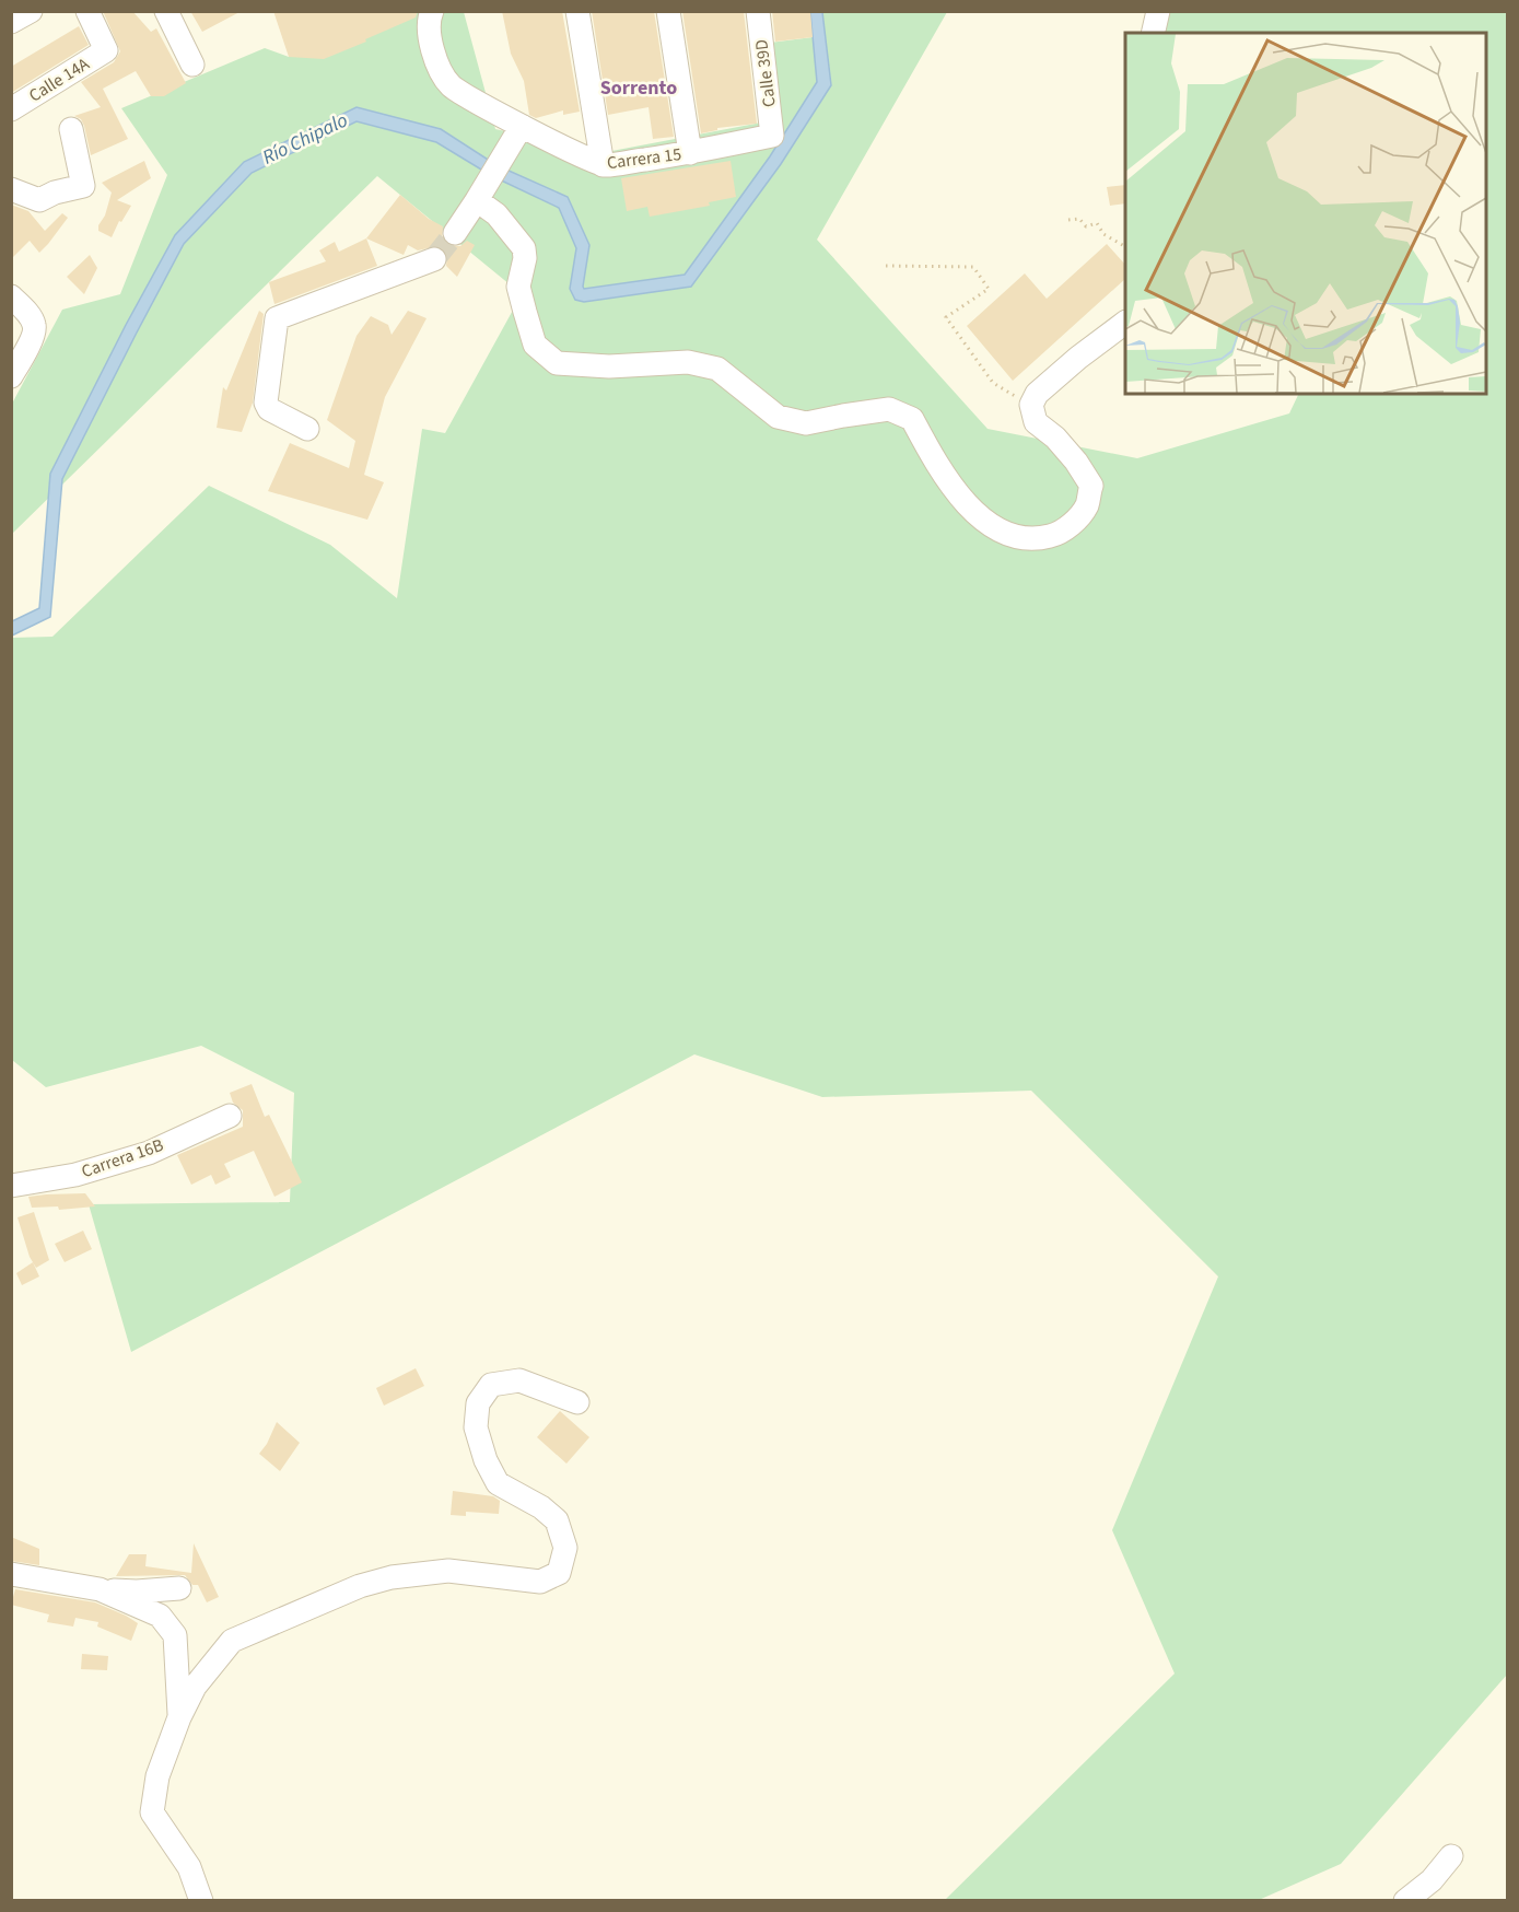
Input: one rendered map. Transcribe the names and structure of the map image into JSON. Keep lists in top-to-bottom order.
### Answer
{
  "streets": {
    "street": [
      "Calle 39D",
      "Calle 14A",
      "Carrera 15",
      "Carrera 16B"
    ]
  },
  "crossings": [
    ["Calle 39D", "Carrera 15"]
  ],
  "districts": ["Sorrento"],
  "water": ["Río Chipalo"]
}
